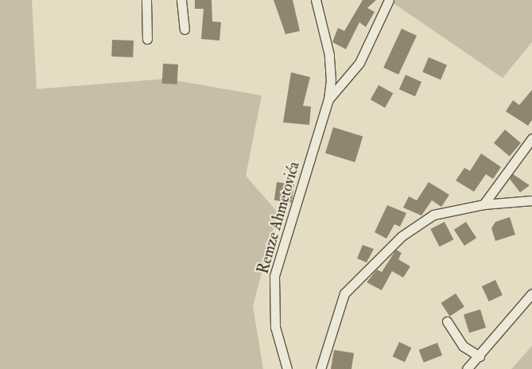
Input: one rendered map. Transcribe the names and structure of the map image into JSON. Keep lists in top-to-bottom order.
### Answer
{
  "streets": {
    "street": ["Remze Ahmetovića"]
  }
}
